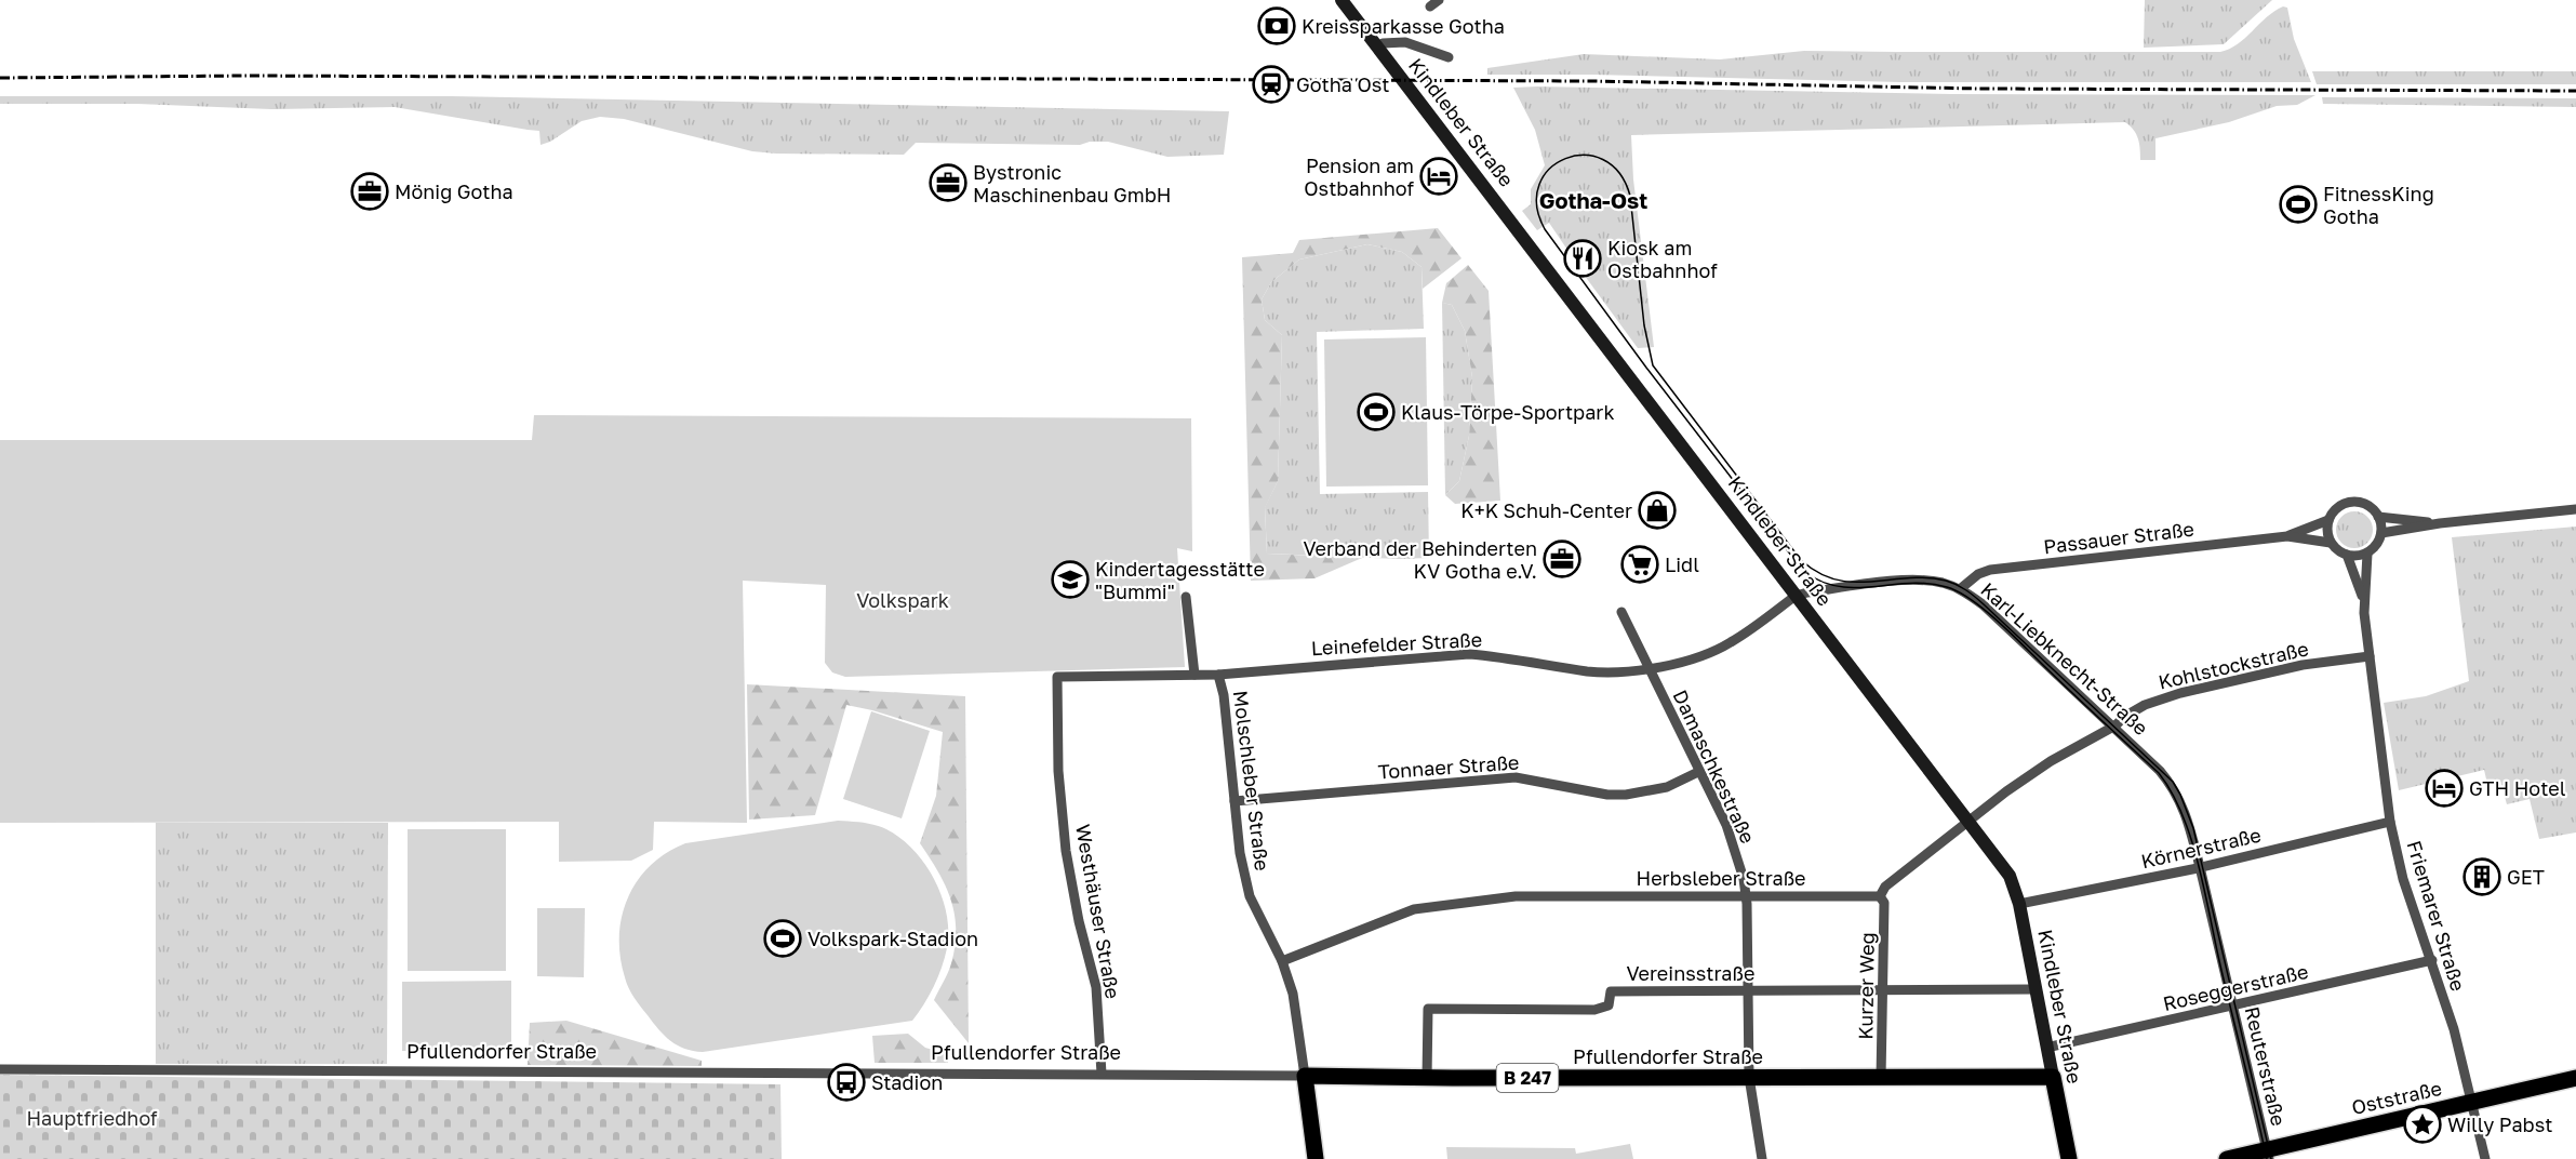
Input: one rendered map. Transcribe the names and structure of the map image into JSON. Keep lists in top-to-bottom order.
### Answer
{
  "streets": {
    "main road": [
      "Kindleber Straße",
      "Pfullendorfer Straße",
      "B 247",
      "Oststraße"
    ],
    "street": [
      "Passauer Straße",
      "Leinefelder Straße",
      "Karl-Liebknecht-Straße",
      "Kohlstockstraße",
      "Tonnaer Straße",
      "Damaschkestraße",
      "Molschleber Straße",
      "Körnerstraße",
      "Herbsleber Straße",
      "Westhäuser Straße",
      "Friemarer Straße",
      "Vereinsstraße",
      "Kurzer Weg",
      "Roseggerstraße",
      "Reuterstraße"
    ]
  },
  "crossings": [
    ["Kindleber Straße", "Leinefelder Straße"],
    ["Kindleber Straße", "Karl-Liebknecht-Straße"],
    ["Kindleber Straße", "Körnerstraße"],
    ["Kindleber Straße", "Vereinsstraße"],
    ["Kindleber Straße", "Roseggerstraße"],
    ["Kindleber Straße", "Pfullendorfer Straße"],
    ["Passauer Straße", "Karl-Liebknecht-Straße"],
    ["Passauer Straße", "Friemarer Straße"],
    ["Leinefelder Straße", "Karl-Liebknecht-Straße"],
    ["Leinefelder Straße", "Damaschkestraße"],
    ["Leinefelder Straße", "Molschleber Straße"],
    ["Leinefelder Straße", "Westhäuser Straße"],
    ["Karl-Liebknecht-Straße", "Kohlstockstraße"],
    ["Karl-Liebknecht-Straße", "Körnerstraße"],
    ["Karl-Liebknecht-Straße", "Reuterstraße"],
    ["Kohlstockstraße", "Friemarer Straße"],
    ["Tonnaer Straße", "Damaschkestraße"],
    ["Tonnaer Straße", "Molschleber Straße"],
    ["Damaschkestraße", "Herbsleber Straße"],
    ["Damaschkestraße", "Vereinsstraße"],
    ["Damaschkestraße", "Pfullendorfer Straße"],
    ["Molschleber Straße", "Herbsleber Straße"],
    ["Molschleber Straße", "Pfullendorfer Straße"],
    ["Körnerstraße", "Friemarer Straße"],
    ["Körnerstraße", "Reuterstraße"],
    ["Herbsleber Straße", "Kurzer Weg"],
    ["Westhäuser Straße", "Pfullendorfer Straße"],
    ["Friemarer Straße", "Roseggerstraße"],
    ["Friemarer Straße", "Oststraße"],
    ["Vereinsstraße", "Kurzer Weg"],
    ["Vereinsstraße", "Pfullendorfer Straße"],
    ["Kurzer Weg", "Pfullendorfer Straße"],
    ["Roseggerstraße", "Reuterstraße"],
    ["Reuterstraße", "Oststraße"]
  ],
  "districts": ["Gotha-Ost"],
  "parks": ["Volkspark", "Hauptfriedhof"],
  "places": {
    "bank": ["Kreissparkasse Gotha"],
    "station": ["Gotha Ost"],
    "hotel": ["Pension am Ostbahnhof", "GTH Hotel"],
    "office": ["Bystronic Maschinenbau GmbH", "Mönig Gotha", "Verband der Behinderten KV Gotha e.V."],
    "sports": ["FitnessKing Gotha", "Klaus-Törpe-Sportpark", "Volkspark-Stadion"],
    "restaurant": ["Kiosk am Ostbahnhof"],
    "shop": ["K+K Schuh-Center"],
    "supermarket": ["Lidl"],
    "school or university": ["Kindertagesstätte \"Bummi\""],
    "building": ["GET"],
    "bus stop": ["Stadion"],
    "place": ["Willy Pabst"]
  }
}
